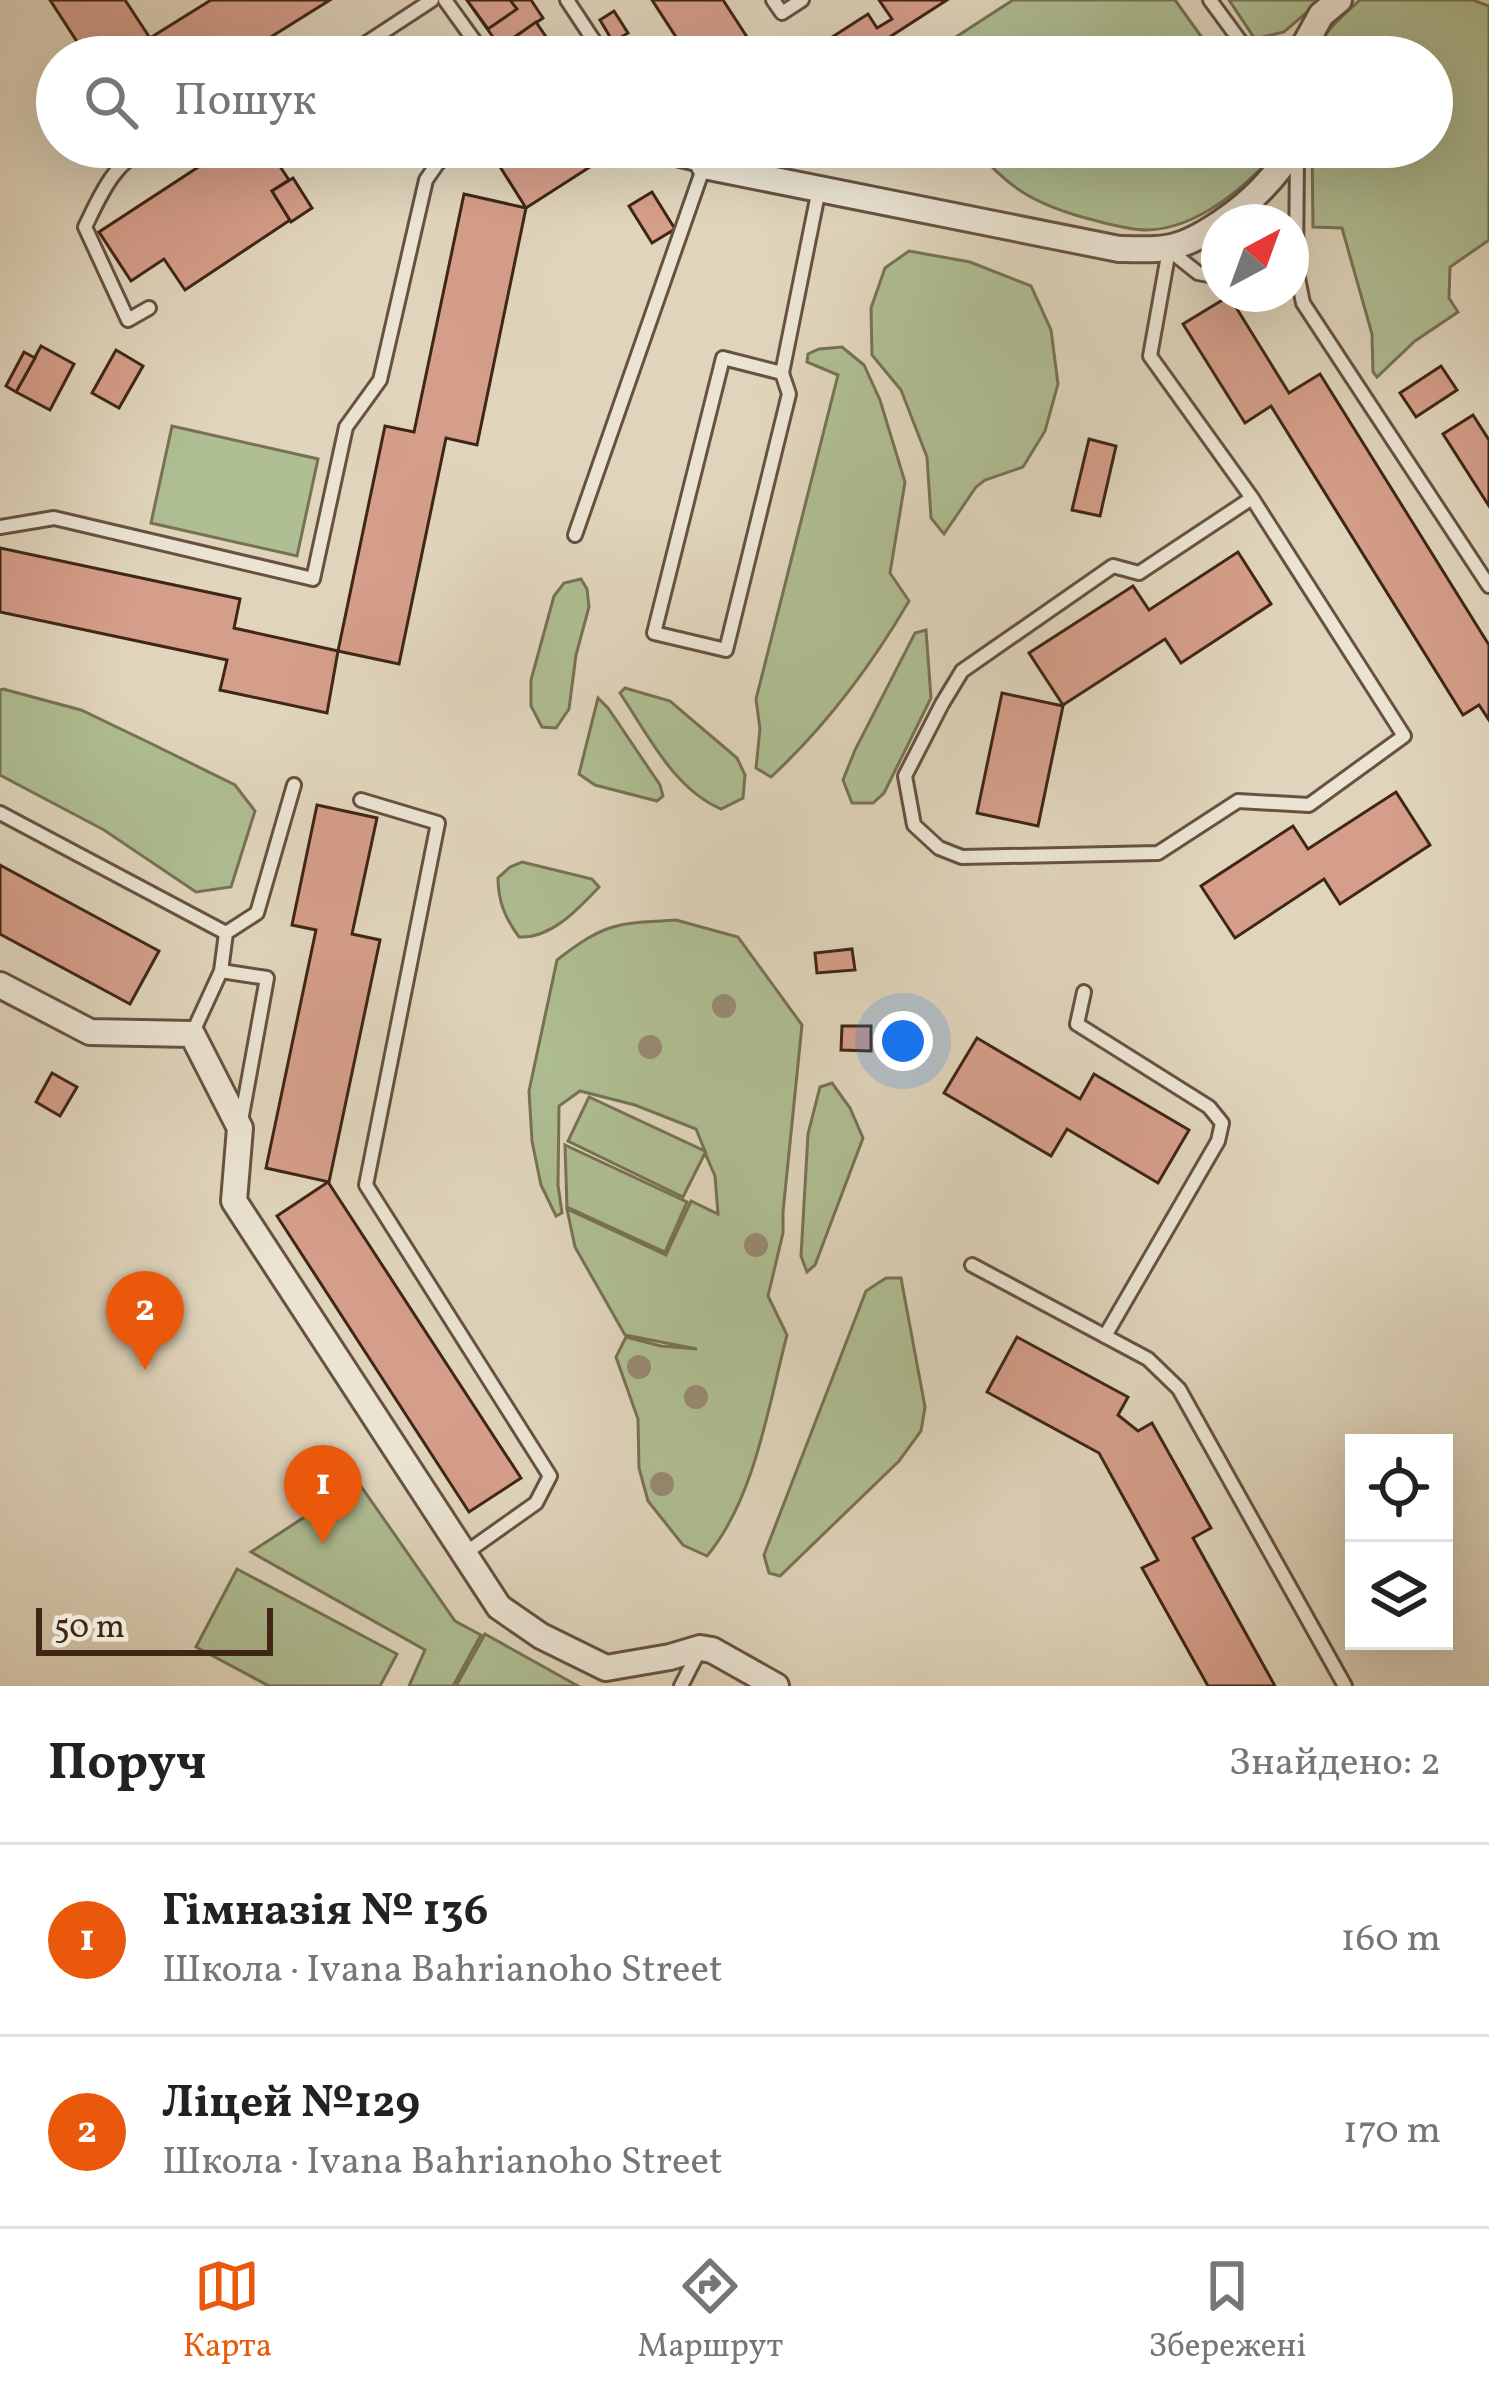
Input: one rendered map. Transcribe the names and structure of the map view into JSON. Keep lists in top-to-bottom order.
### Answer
{
  "scale_bar": "50 m",
  "north": "top right",
  "page": {
    "search": "Пошук",
    "pins": ["2", "1"],
    "scale": "50 m",
    "heading": ["Поруч", "Знайдено: 2"],
    "list": [
      {
        "mark": "1",
        "name": "Гімназія № 136",
        "note": "Школа · Ivana Bahrianoho Street",
        "value": "160 m"
      },
      {
        "mark": "2",
        "name": "Ліцей №129",
        "note": "Школа · Ivana Bahrianoho Street",
        "value": "170 m"
      }
    ],
    "nav": ["Карта", "Маршрут", "Збережені"]
  }
}
